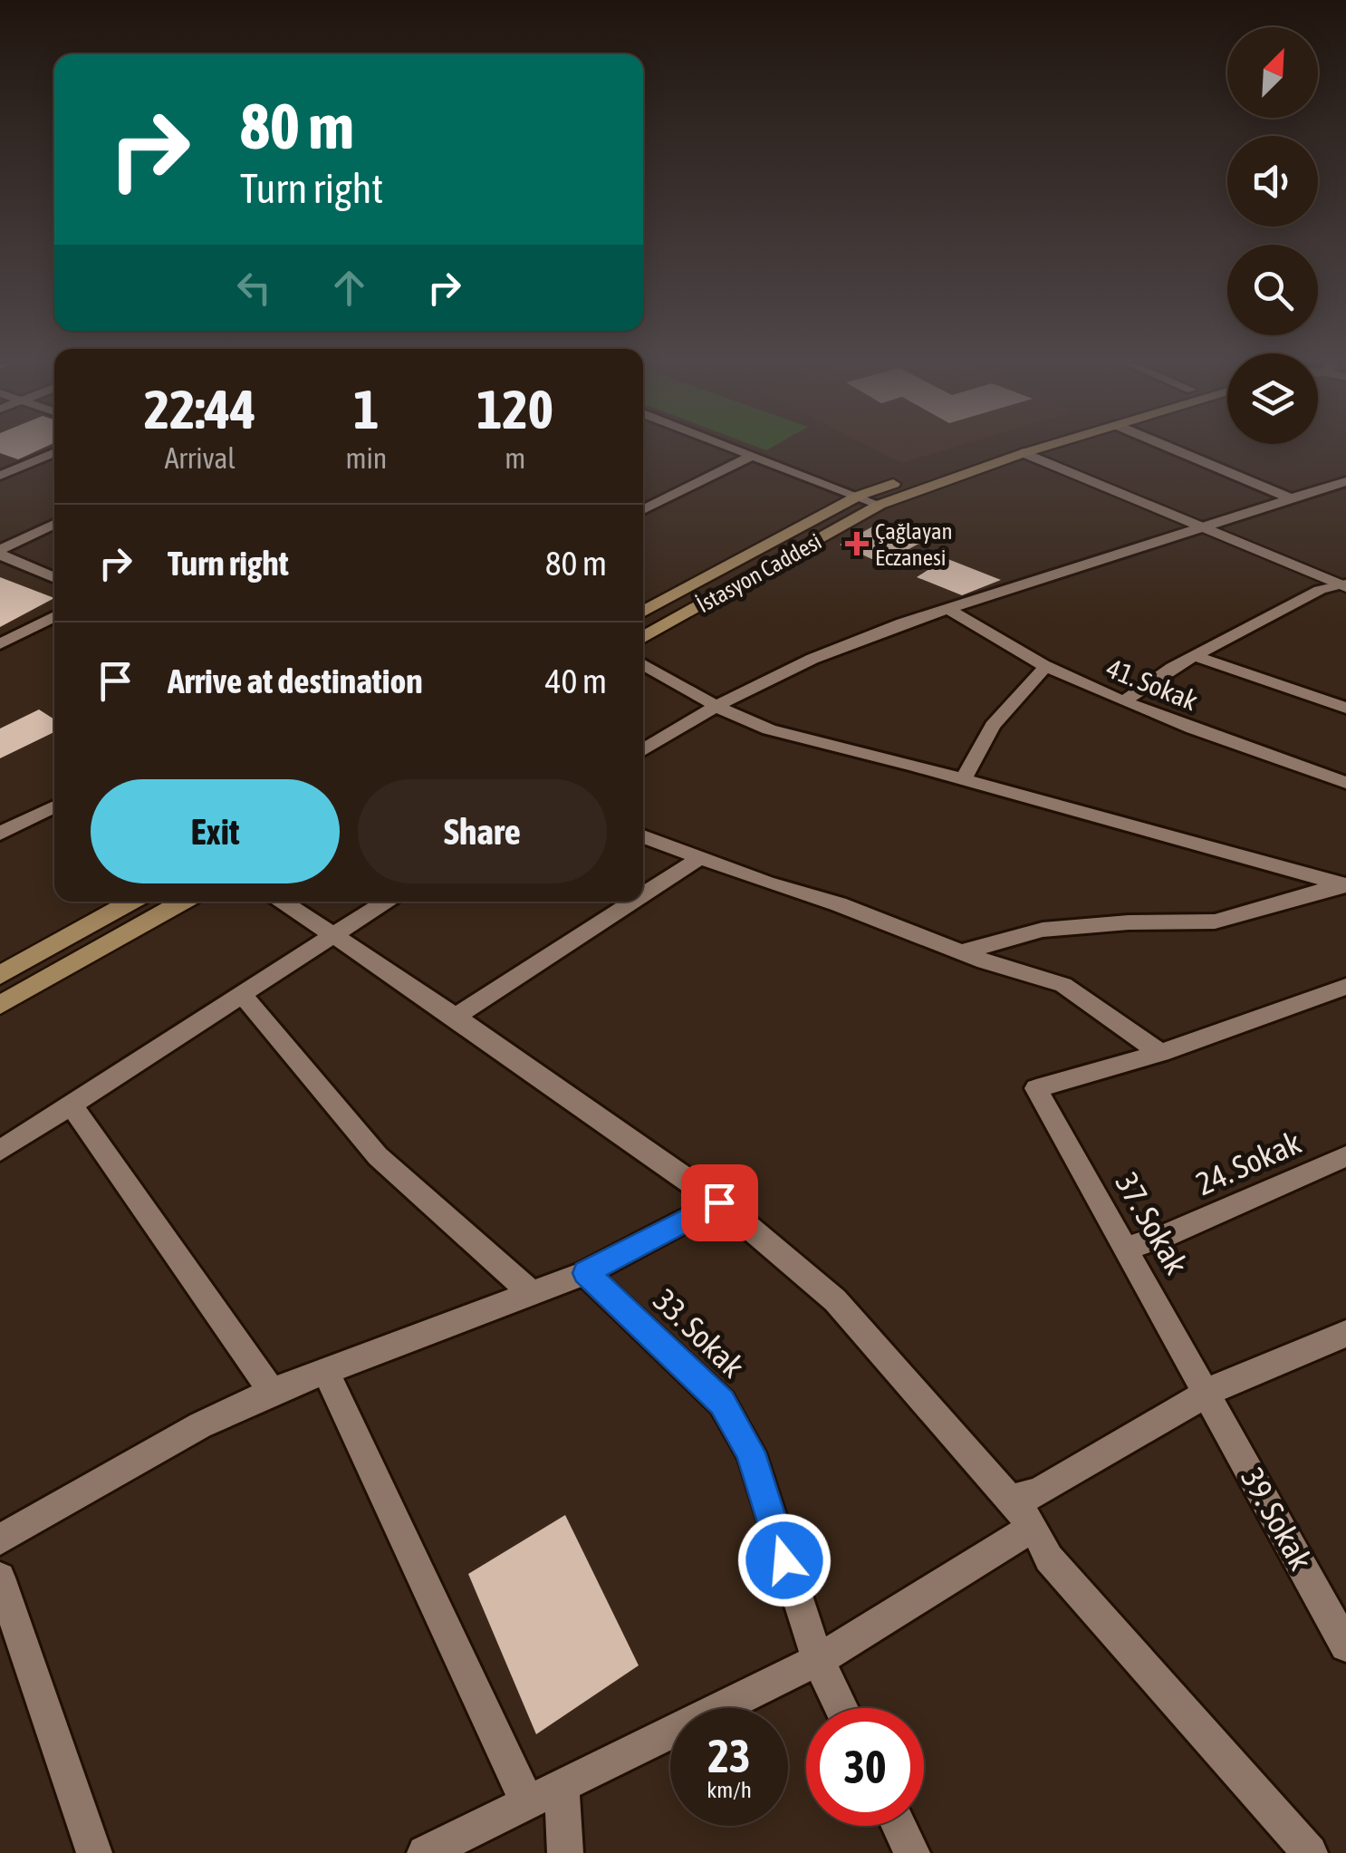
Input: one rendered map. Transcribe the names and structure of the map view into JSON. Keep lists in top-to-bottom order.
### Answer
{
  "streets": {
    "main road": ["İstasyon Caddesi"],
    "street": [
      "41. Sokak",
      "24. Sokak",
      "37. Sokak",
      "33. Sokak",
      "39. Sokak"
    ]
  },
  "crossings": [
    ["24. Sokak", "37. Sokak"],
    ["37. Sokak", "39. Sokak"]
  ],
  "places": {
    "health": ["Çağlayan Eczanesi"]
  },
  "north": "top right",
  "page": {
    "turn": ["80 m", "Turn right"],
    "eta": [
      "22:44",
      "Arrival",
      "1",
      "min",
      "120",
      "m"
    ],
    "list": [
      {
        "name": "Turn right",
        "value": "80 m"
      },
      {
        "name": "Arrive at destination",
        "value": "40 m"
      }
    ],
    "buttons": ["Exit", "Share"],
    "speed": "23 km/h",
    "limit": "30"
  }
}
